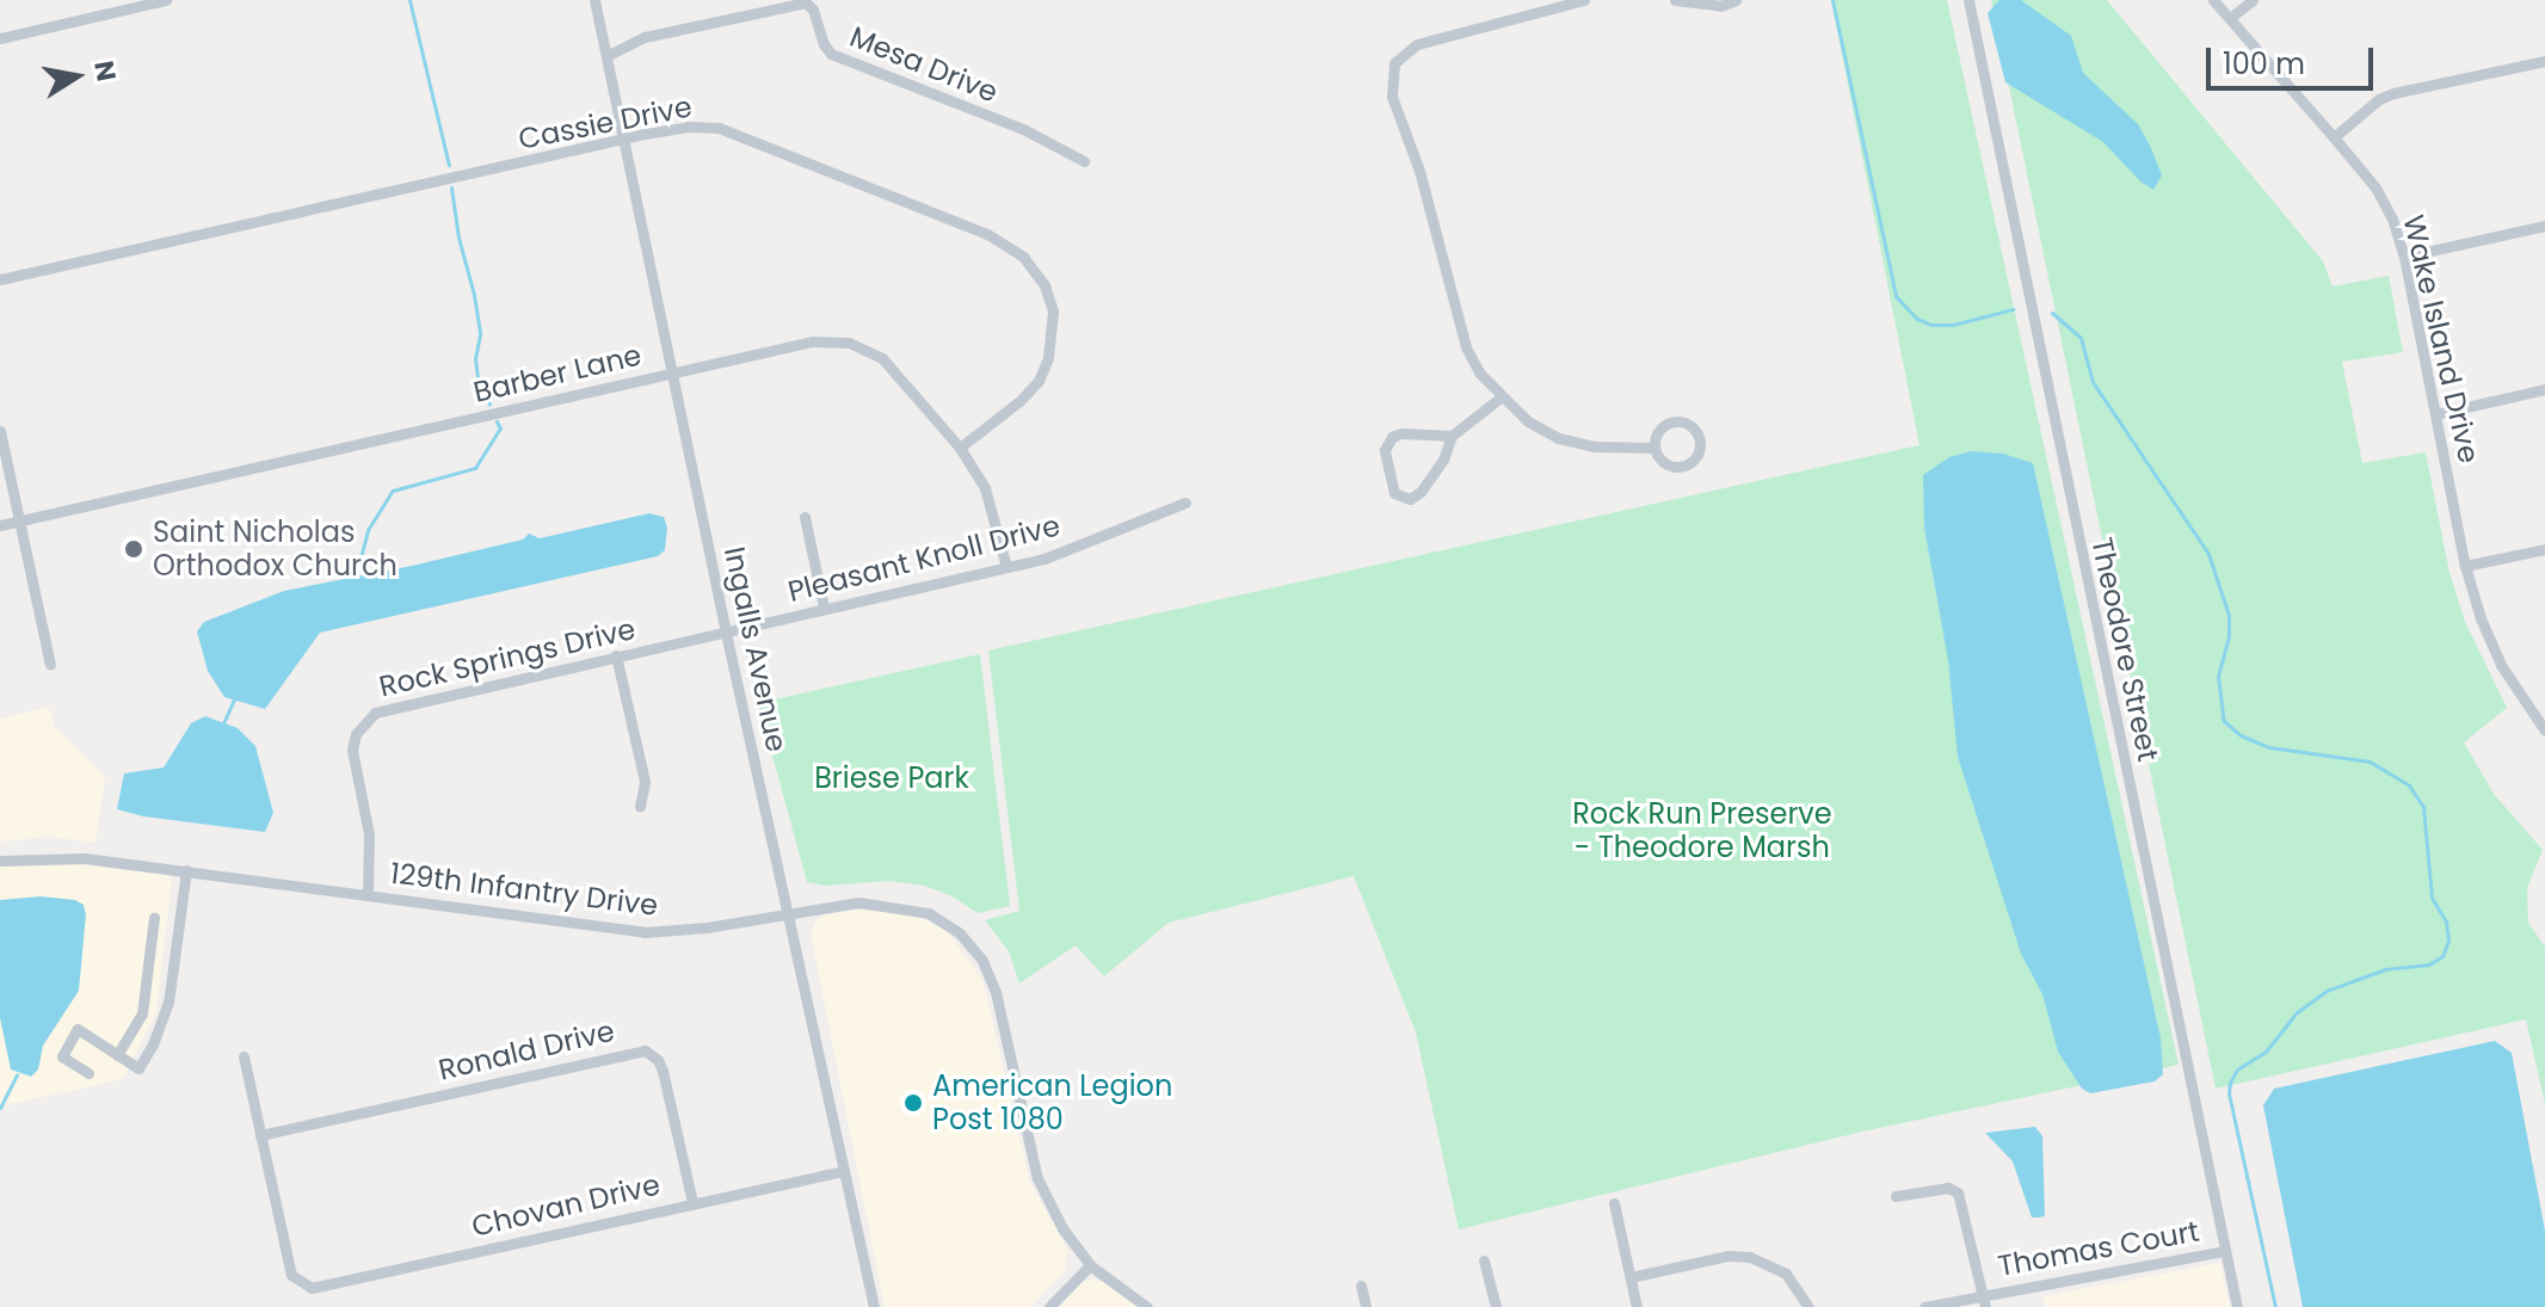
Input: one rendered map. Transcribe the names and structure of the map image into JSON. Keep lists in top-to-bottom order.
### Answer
{
  "streets": {
    "street": [
      "Mesa Drive",
      "Cassie Drive",
      "Wake Island Drive",
      "Barber Lane",
      "Pleasant Knoll Drive",
      "Ingalls Avenue",
      "Theodore Street",
      "Rock Springs Drive",
      "129th Infantry Drive",
      "Ronald Drive",
      "Chovan Drive",
      "Thomas Court"
    ]
  },
  "crossings": [
    ["Mesa Drive", "Ingalls Avenue"],
    ["Cassie Drive", "Barber Lane"],
    ["Cassie Drive", "Ingalls Avenue"],
    ["Barber Lane", "Pleasant Knoll Drive"],
    ["Barber Lane", "Ingalls Avenue"],
    ["Pleasant Knoll Drive", "Ingalls Avenue"],
    ["Pleasant Knoll Drive", "Rock Springs Drive"],
    ["Ingalls Avenue", "Rock Springs Drive"],
    ["Ingalls Avenue", "129th Infantry Drive"],
    ["Ingalls Avenue", "Chovan Drive"],
    ["Theodore Street", "Thomas Court"],
    ["Rock Springs Drive", "129th Infantry Drive"],
    ["Ronald Drive", "Chovan Drive"]
  ],
  "parks": ["Briese Park", "Rock Run Preserve - Theodore Marsh"],
  "places": ["Saint Nicholas Orthodox Church", "American Legion Post 1080"],
  "scale_bar": "100 m",
  "north": "right"
}
